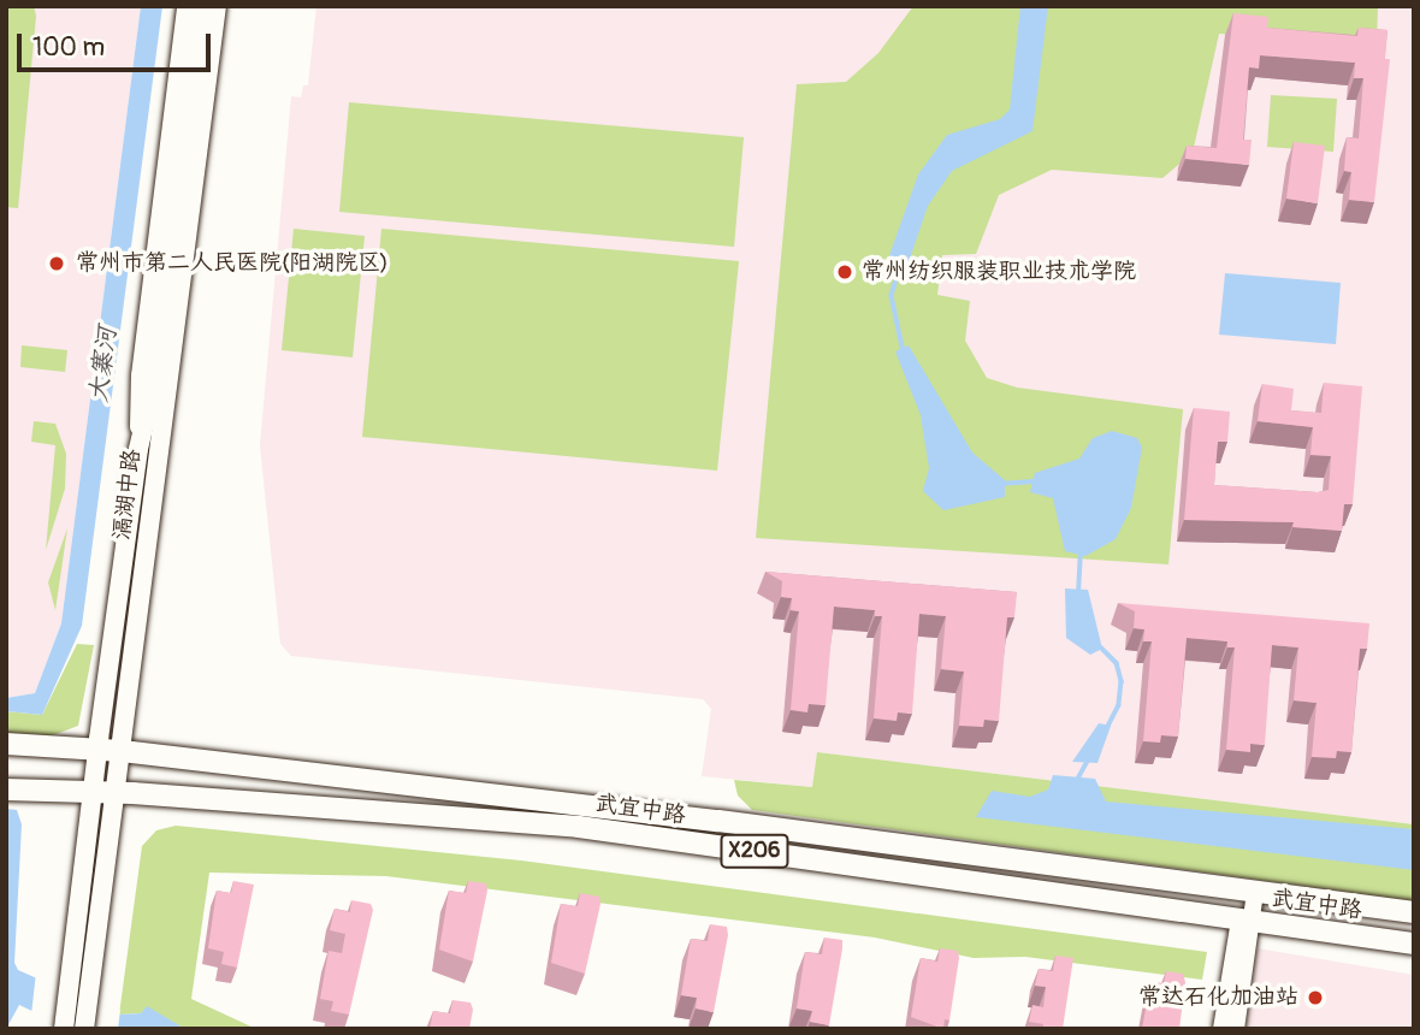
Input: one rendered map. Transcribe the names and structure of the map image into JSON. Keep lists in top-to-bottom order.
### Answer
{
  "streets": {
    "main road": ["滆湖中路", "武宜中路", "X206"]
  },
  "crossings": [
    ["滆湖中路", "武宜中路"],
    ["滆湖中路", "X206"],
    ["武宜中路", "X206"]
  ],
  "water": ["大寨河"],
  "places": ["常州市第二人民医院(阳湖院区)", "常州纺织服装职业技术学院", "常达石化加油站"],
  "scale_bar": "100 m"
}
